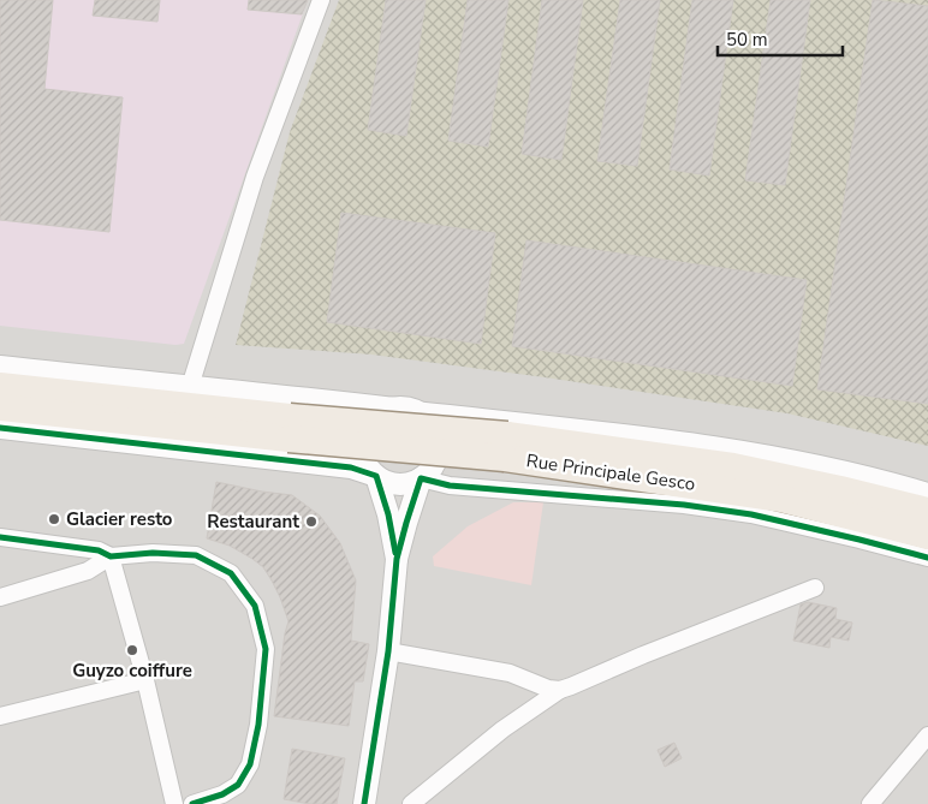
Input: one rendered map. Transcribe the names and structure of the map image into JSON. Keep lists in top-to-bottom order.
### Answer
{
  "streets": {
    "main road": ["Rue Principale Gesco"]
  },
  "places": ["Glacier resto", "Restaurant", "Guyzo coiffure"],
  "scale_bar": "50 m"
}
